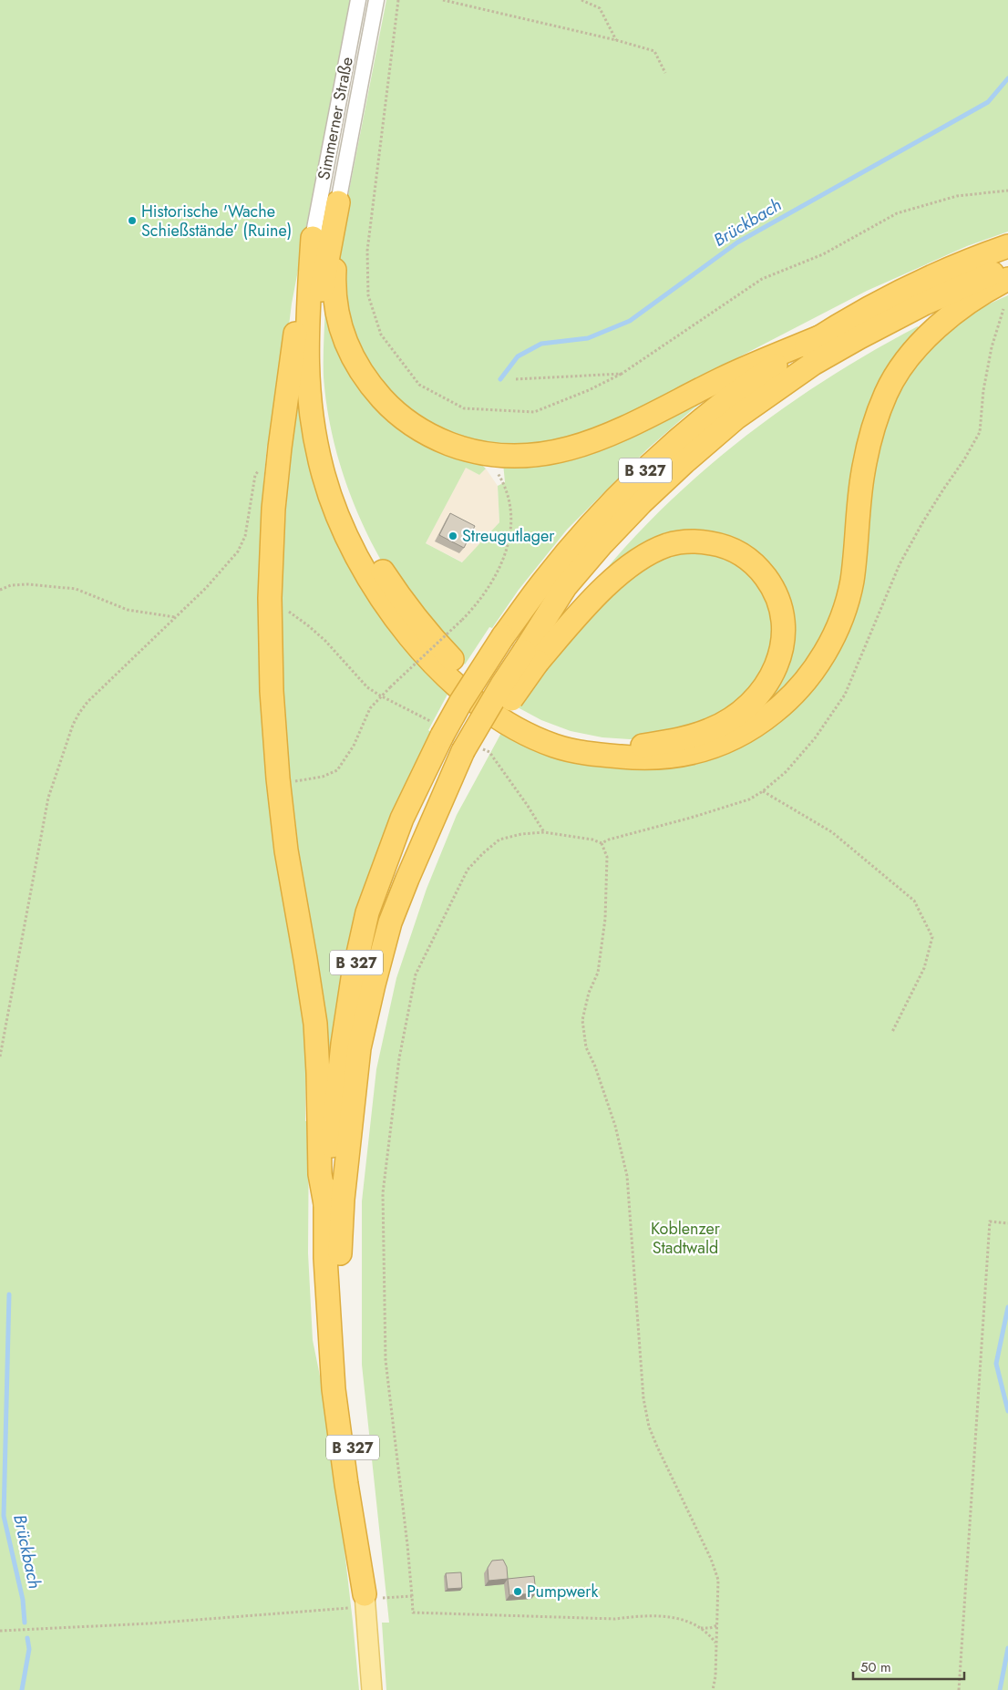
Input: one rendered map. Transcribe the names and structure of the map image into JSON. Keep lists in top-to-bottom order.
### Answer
{
  "streets": {
    "highway": ["B 327"],
    "street": ["Simmerner Straße"]
  },
  "water": ["Brückbach"],
  "parks": ["Koblenzer Stadtwald"],
  "places": ["Historische 'Wache Schießstände' (Ruine)", "Streugutlager", "Pumpwerk"],
  "scale_bar": "50 m"
}
